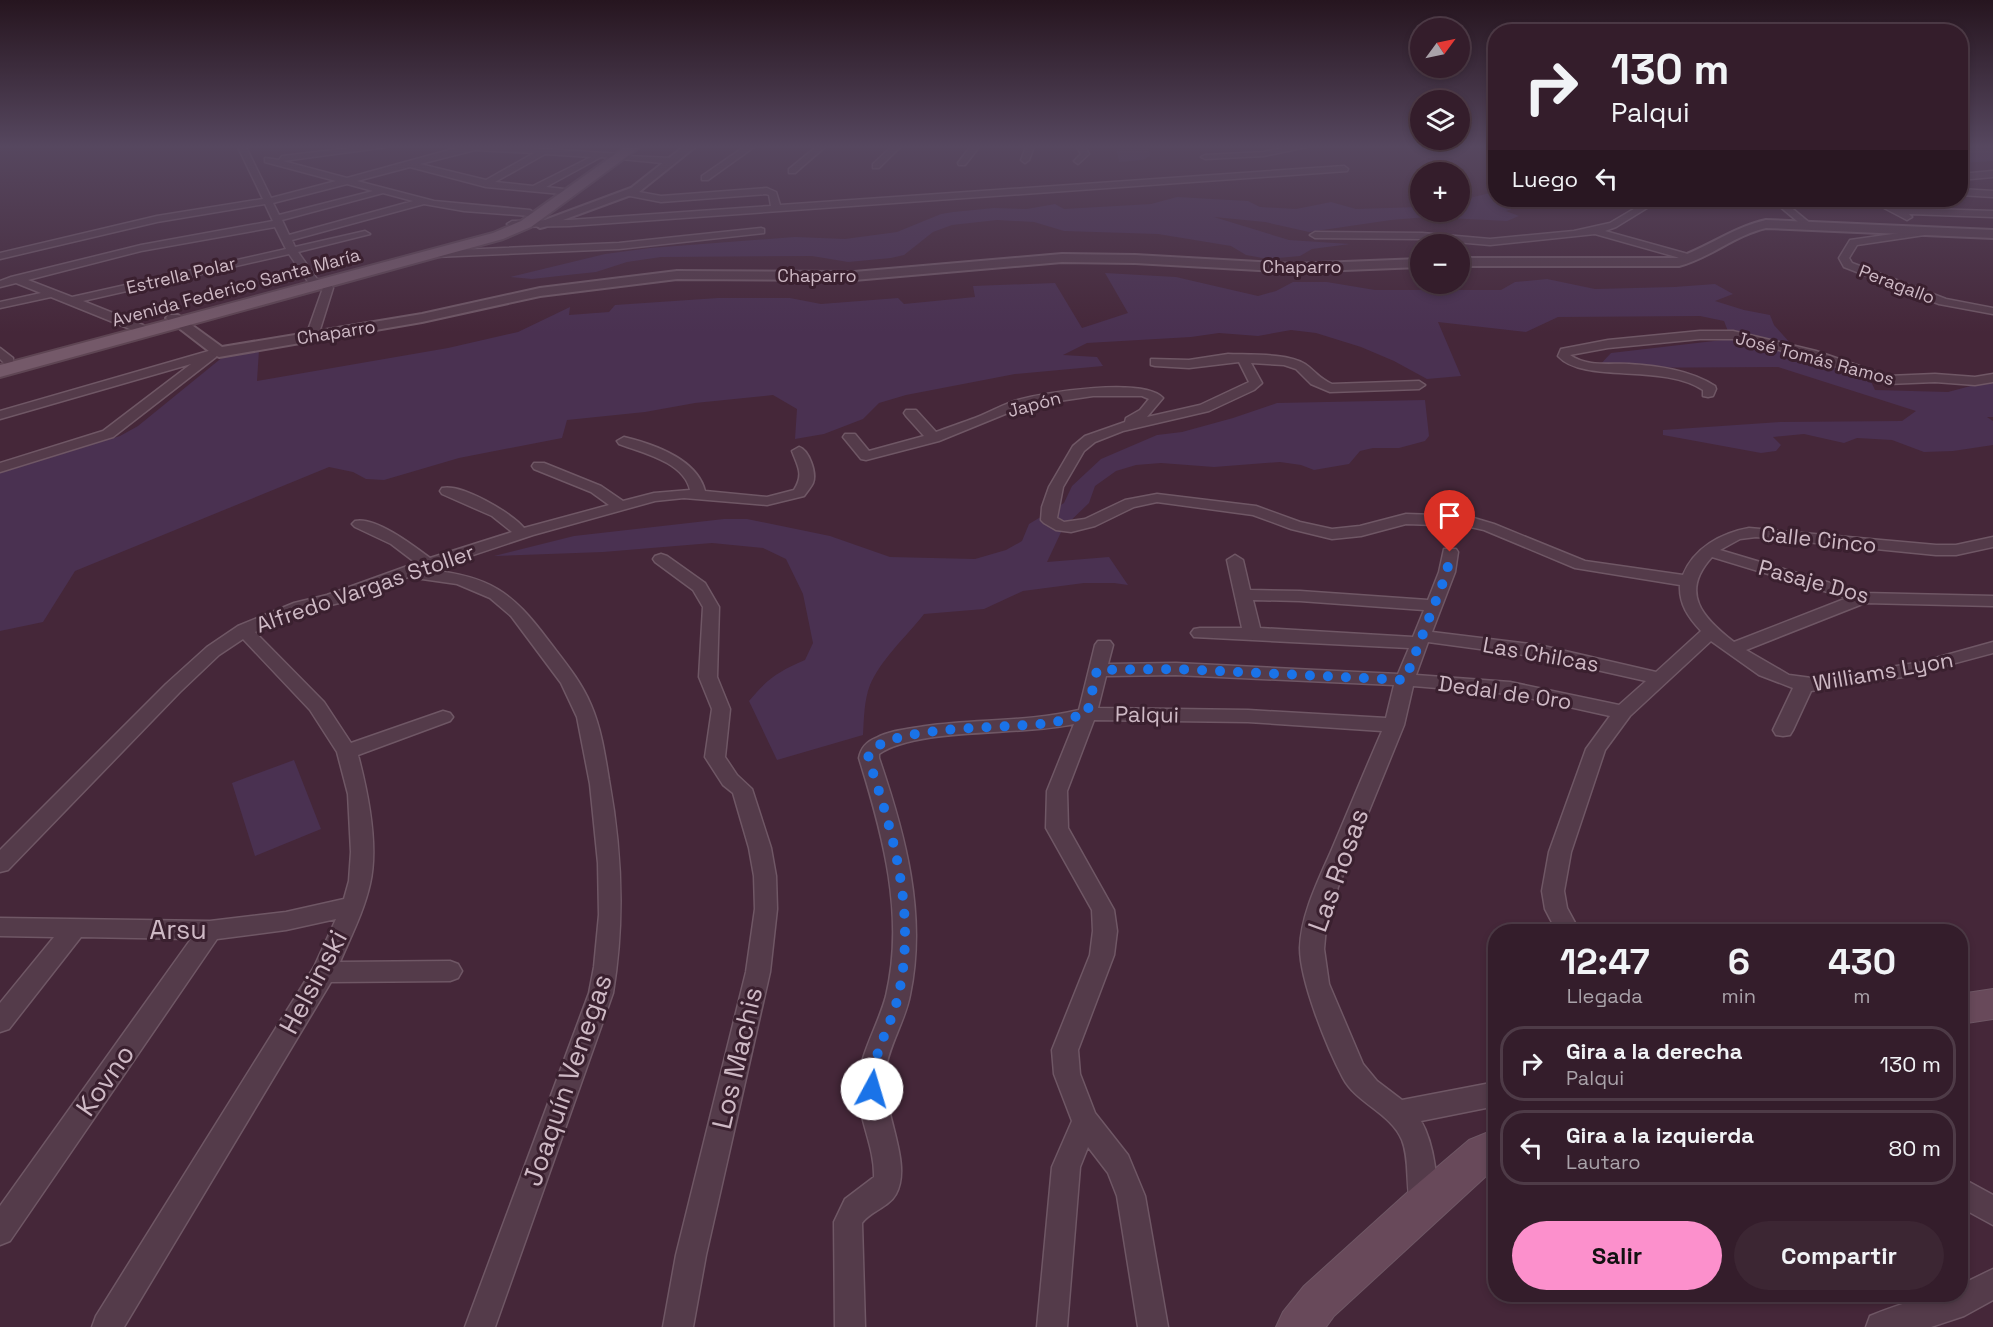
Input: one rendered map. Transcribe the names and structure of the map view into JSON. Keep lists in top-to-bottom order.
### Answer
{
  "streets": {
    "main road": ["Avenida Federico Santa María"],
    "street": [
      "Chaparro",
      "Estrella Polar",
      "Peragallo",
      "José Tomás Ramos",
      "Japón",
      "Calle Cinco",
      "Pasaje Dos",
      "Alfredo Vargas Stoller",
      "Las Chilcas",
      "Williams Lyon",
      "Dedal de Oro",
      "Palqui",
      "Las Rosas",
      "Arsu",
      "Helsinski",
      "Los Machis",
      "Kovno",
      "Joaquín Venegas"
    ]
  },
  "crossings": [
    ["Calle Cinco", "Pasaje Dos"],
    ["Alfredo Vargas Stoller", "Helsinski"],
    ["Alfredo Vargas Stoller", "Joaquín Venegas"],
    ["Las Chilcas", "Las Rosas"],
    ["Dedal de Oro", "Las Rosas"],
    ["Palqui", "Las Rosas"],
    ["Arsu", "Helsinski"],
    ["Arsu", "Kovno"]
  ],
  "north": "top right",
  "page": {
    "map_buttons": ["+", "−"],
    "turn": ["130 m", "Palqui"],
    "then": "Luego",
    "eta": [
      "12:47",
      "Llegada",
      "6",
      "min",
      "430",
      "m"
    ],
    "list": [
      {
        "name": "Gira a la derecha",
        "note": "Palqui",
        "value": "130 m"
      },
      {
        "name": "Gira a la izquierda",
        "note": "Lautaro",
        "value": "80 m"
      }
    ],
    "buttons": ["Salir", "Compartir"]
  }
}
